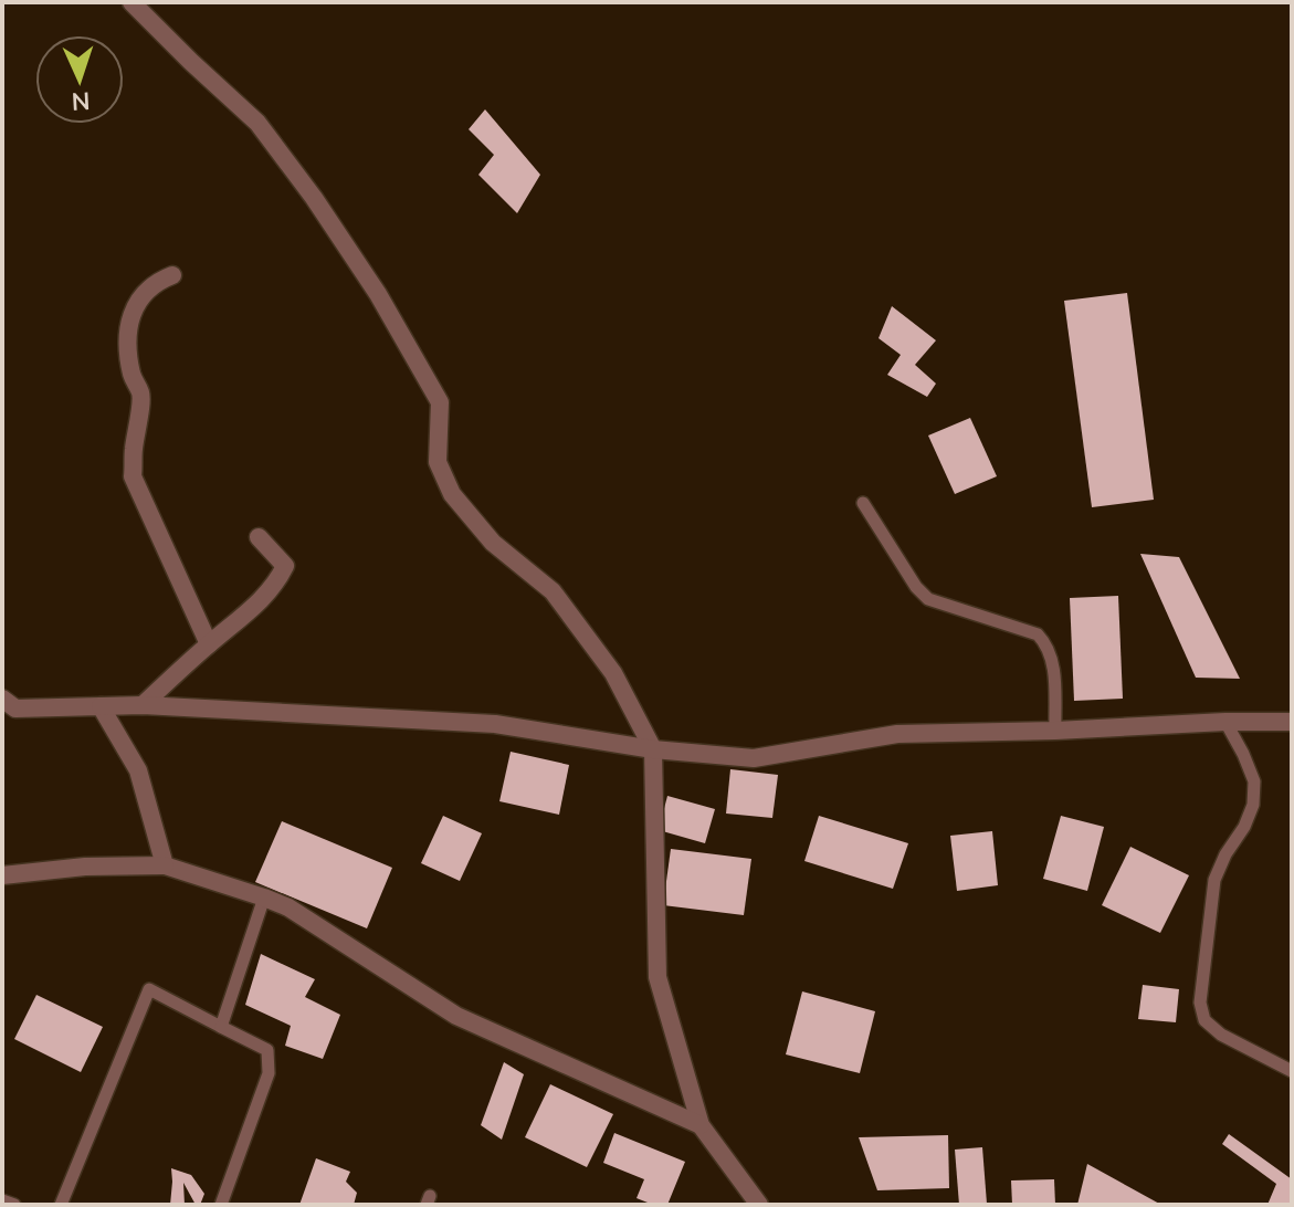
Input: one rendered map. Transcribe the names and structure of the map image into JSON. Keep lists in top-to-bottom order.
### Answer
{
  "north": "bottom"
}
